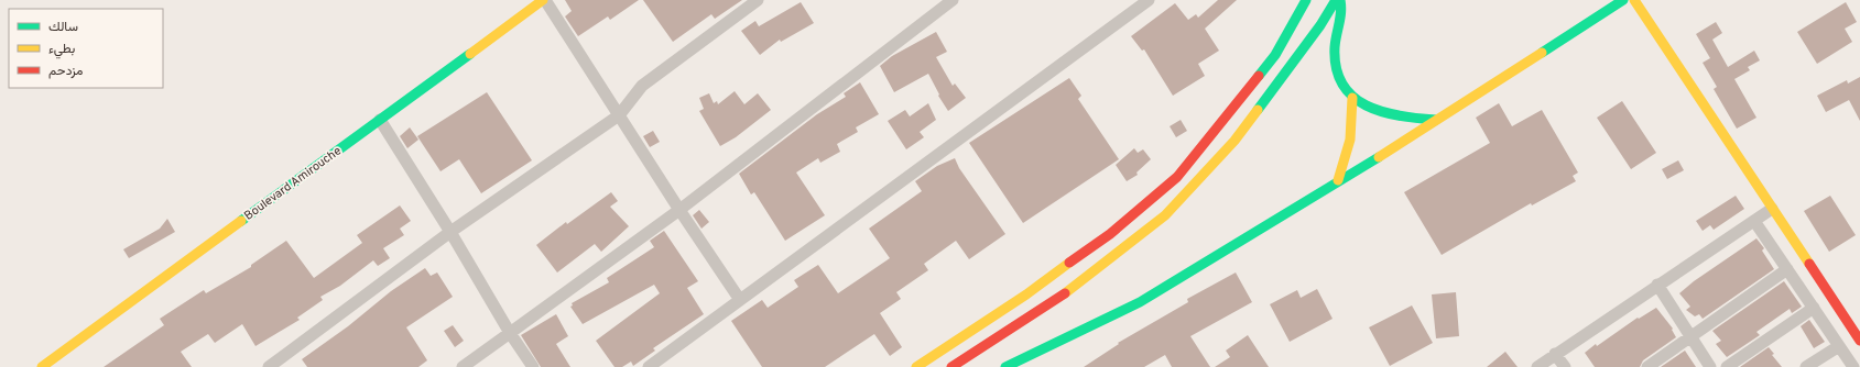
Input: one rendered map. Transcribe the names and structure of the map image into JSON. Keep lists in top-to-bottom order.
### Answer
{
  "streets": {
    "main road": ["Boulevard Amirouche"]
  },
  "legend": ["سالك", "بطيء", "مزدحم"]
}
